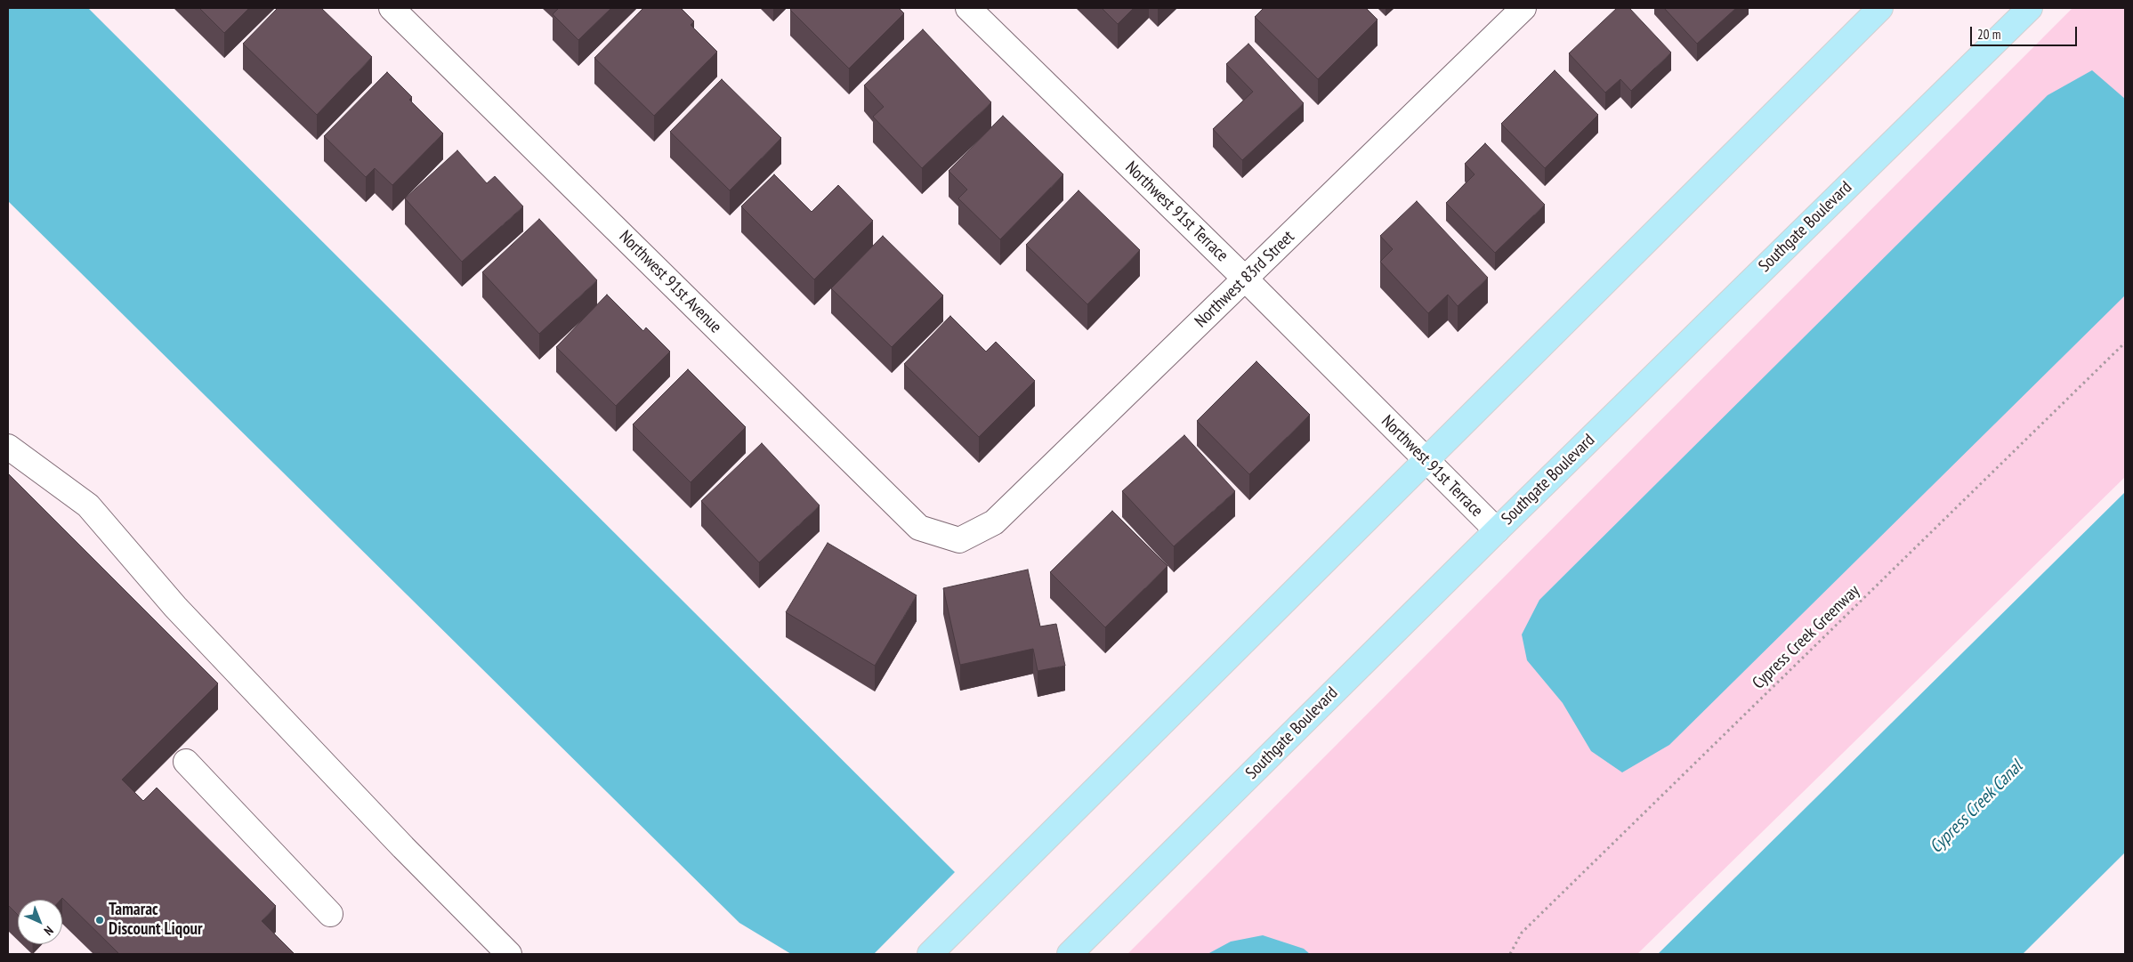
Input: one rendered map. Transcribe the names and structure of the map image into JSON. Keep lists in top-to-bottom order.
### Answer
{
  "streets": {
    "main road": ["Southgate Boulevard"],
    "street": ["Northwest 91st Terrace", "Northwest 83rd Street", "Northwest 91st Avenue"],
    "path": ["Cypress Creek Greenway"]
  },
  "crossings": [
    ["Northwest 91st Terrace", "Southgate Boulevard"],
    ["Northwest 91st Terrace", "Northwest 83rd Street"],
    ["Northwest 83rd Street", "Northwest 91st Avenue"]
  ],
  "water": ["Cypress Creek Canal"],
  "places": ["Tamarac Discount Liqour"],
  "scale_bar": "20 m",
  "north": "bottom right"
}
